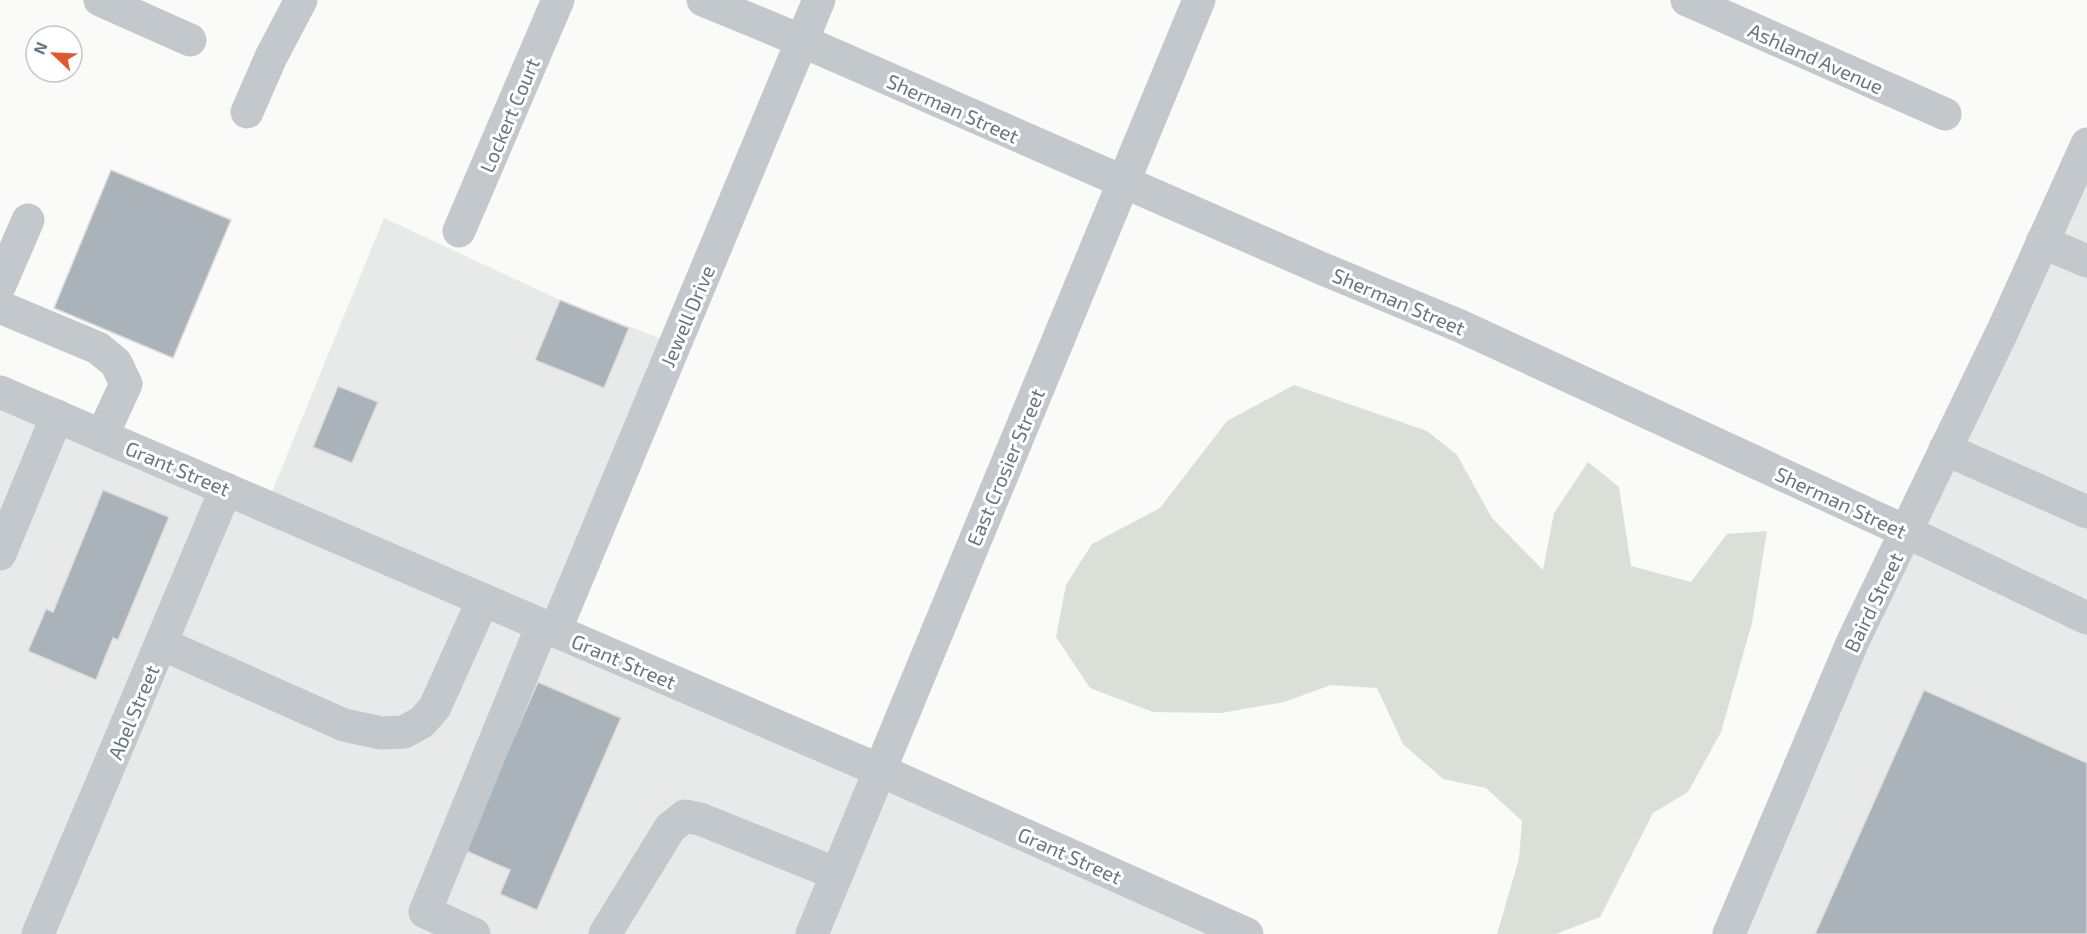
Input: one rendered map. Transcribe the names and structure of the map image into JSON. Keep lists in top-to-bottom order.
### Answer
{
  "streets": {
    "street": [
      "Ashland Avenue",
      "Sherman Street",
      "Lockert Court",
      "Jewell Drive",
      "East Crosier Street",
      "Grant Street",
      "Baird Street",
      "Abel Street"
    ]
  },
  "crossings": [
    ["Sherman Street", "Jewell Drive"],
    ["Sherman Street", "East Crosier Street"],
    ["Sherman Street", "Baird Street"],
    ["Jewell Drive", "Grant Street"],
    ["East Crosier Street", "Grant Street"],
    ["Grant Street", "Abel Street"]
  ],
  "north": "top left"
}
